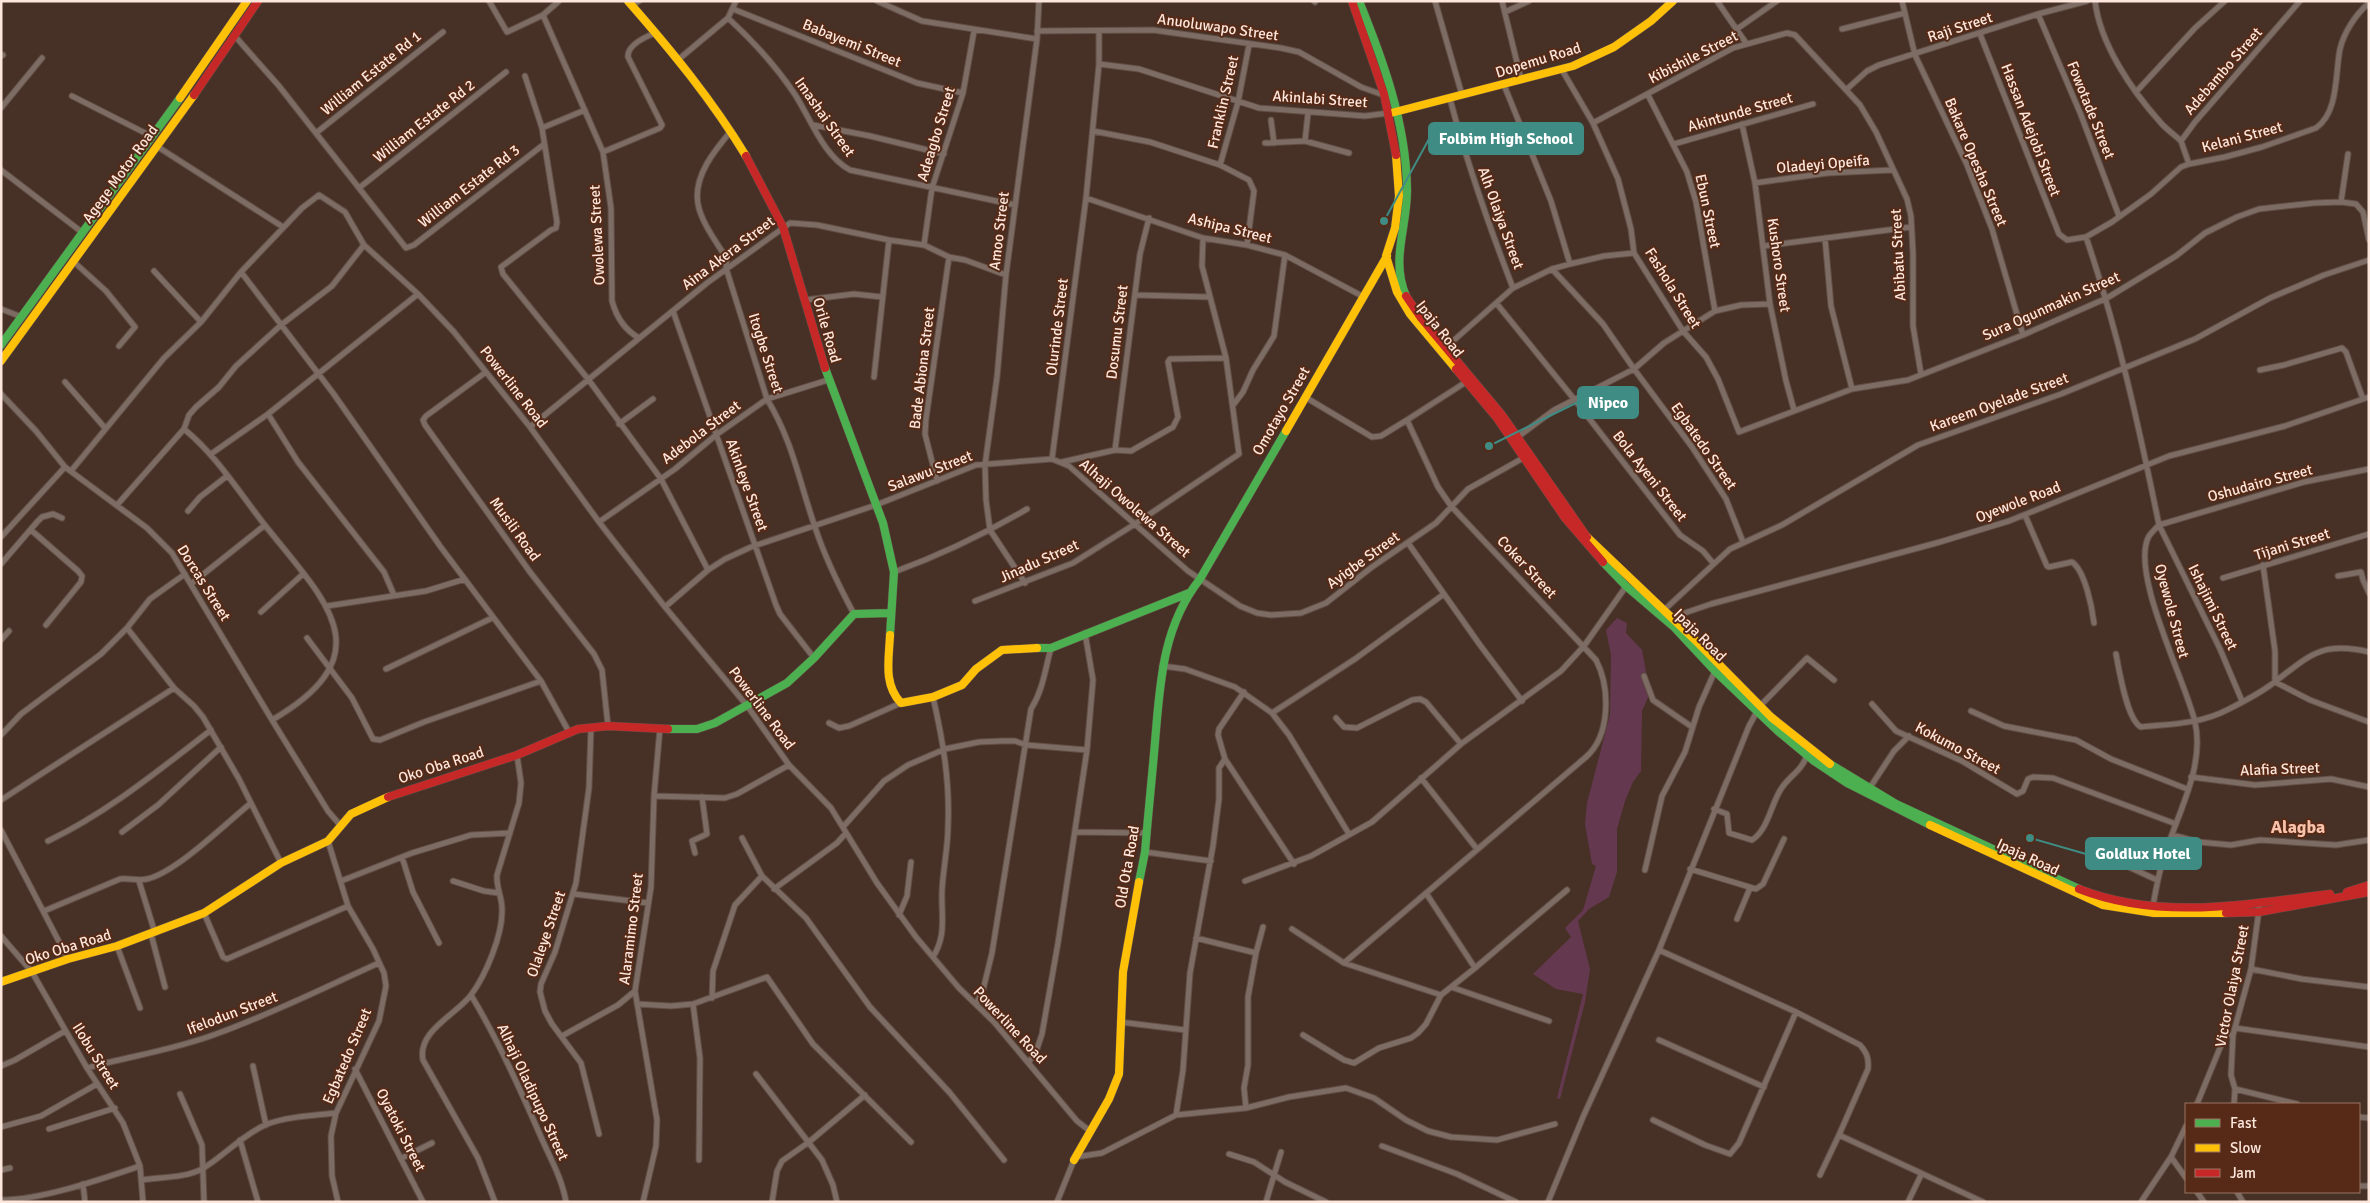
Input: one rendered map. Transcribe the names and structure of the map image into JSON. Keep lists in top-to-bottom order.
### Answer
{
  "streets": {
    "main road": [
      "Dopemu Road",
      "Agege Motor Road",
      "Ipaja Road",
      "Orile Road",
      "Omotayo Street",
      "Oko Oba Road",
      "Old Ota Road"
    ],
    "street": [
      "Anuoluwapo Street",
      "Raji Street",
      "Babayemi Street",
      "Kibishile Street",
      "Adebambo Street",
      "William Estate Rd 1",
      "Akinlabi Street",
      "Franklin Street",
      "Fowotade Street",
      "Akintunde Street",
      "Imashai Street",
      "William Estate Rd 2",
      "Hassan Adejobi Street",
      "Adeagbo Street",
      "Kelani Street",
      "Bakare Opesha Street",
      "Oladeyi Opeifa",
      "William Estate Rd 3",
      "Ebun Street",
      "Alh Olaiya Street",
      "Ashipa Street",
      "Amoo Street",
      "Owolewa Street",
      "Aina Akera Street",
      "Abibatu Street",
      "Kushoro Street",
      "Fashola Street",
      "Sura Ogunmakin Street",
      "Olurinde Street",
      "Dosumu Street",
      "Itogbe Street",
      "Bade Abiona Street",
      "Powerline Road",
      "Kareem Oyelade Street",
      "Adebola Street",
      "Egbatedo Street",
      "Salawu Street",
      "Bola Ayeni Street",
      "Oshudairo Street",
      "Akinleye Street",
      "Oyewole Road",
      "Alhaji Owolewa Street",
      "Musili Road",
      "Tijani Street",
      "Ayigbe Street",
      "Jinadu Street",
      "Coker Street",
      "Dorcas Street",
      "Ishajimi Street",
      "Oyewole Street",
      "Kokumo Street",
      "Alafia Street",
      "Alaramimo Street",
      "Olaleye Street",
      "Victor Olaiya Street",
      "Ifelodun Street",
      "Ilobu Street",
      "Alhaji Oladipupo Street",
      "Oyatoki Street"
    ]
  },
  "crossings": [
    ["Anuoluwapo Street", "Franklin Street"],
    ["Anuoluwapo Street", "Amoo Street"],
    ["Anuoluwapo Street", "Olurinde Street"],
    ["Anuoluwapo Street", "Ipaja Road"],
    ["Raji Street", "Kibishile Street"],
    ["Raji Street", "Fowotade Street"],
    ["Raji Street", "Hassan Adejobi Street"],
    ["Raji Street", "Bakare Opesha Street"],
    ["Raji Street", "Abibatu Street"],
    ["Babayemi Street", "Adeagbo Street"],
    ["Kibishile Street", "Ebun Street"],
    ["Kibishile Street", "Abibatu Street"],
    ["Kibishile Street", "Fashola Street"],
    ["Dopemu Road", "Akinlabi Street"],
    ["Dopemu Road", "Alh Olaiya Street"],
    ["Dopemu Road", "Fashola Street"],
    ["Dopemu Road", "Ipaja Road"],
    ["Akinlabi Street", "Franklin Street"],
    ["Akinlabi Street", "Olurinde Street"],
    ["Akinlabi Street", "Ipaja Road"],
    ["Fowotade Street", "Kelani Street"],
    ["Akintunde Street", "Ebun Street"],
    ["Akintunde Street", "Kushoro Street"],
    ["Imashai Street", "Adeagbo Street"],
    ["Imashai Street", "Amoo Street"],
    ["William Estate Rd 2", "William Estate Rd 3"],
    ["Hassan Adejobi Street", "Kelani Street"],
    ["Adeagbo Street", "Aina Akera Street"],
    ["Bakare Opesha Street", "Sura Ogunmakin Street"],
    ["Oladeyi Opeifa", "Abibatu Street"],
    ["Oladeyi Opeifa", "Kushoro Street"],
    ["Ashipa Street", "Olurinde Street"],
    ["Ashipa Street", "Dosumu Street"],
    ["Ashipa Street", "Omotayo Street"],
    ["Ashipa Street", "Jinadu Street"],
    ["Amoo Street", "Aina Akera Street"],
    ["Amoo Street", "Salawu Street"],
    ["Owolewa Street", "Aina Akera Street"],
    ["Aina Akera Street", "Orile Road"],
    ["Aina Akera Street", "Itogbe Street"],
    ["Aina Akera Street", "Bade Abiona Street"],
    ["Aina Akera Street", "Powerline Road"],
    ["Aina Akera Street", "Akinleye Street"],
    ["Abibatu Street", "Sura Ogunmakin Street"],
    ["Kushoro Street", "Sura Ogunmakin Street"],
    ["Fashola Street", "Sura Ogunmakin Street"],
    ["Olurinde Street", "Salawu Street"],
    ["Olurinde Street", "Alhaji Owolewa Street"],
    ["Ipaja Road", "Kareem Oyelade Street"],
    ["Ipaja Road", "Omotayo Street"],
    ["Ipaja Road", "Oyewole Road"],
    ["Ipaja Road", "Ayigbe Street"],
    ["Ipaja Road", "Oyewole Street"],
    ["Ipaja Road", "Victor Olaiya Street"],
    ["Orile Road", "Itogbe Street"],
    ["Orile Road", "Adebola Street"],
    ["Orile Road", "Salawu Street"],
    ["Itogbe Street", "Adebola Street"],
    ["Itogbe Street", "Salawu Street"],
    ["Itogbe Street", "Oko Oba Road"],
    ["Bade Abiona Street", "Salawu Street"],
    ["Powerline Road", "Adebola Street"],
    ["Powerline Road", "Salawu Street"],
    ["Powerline Road", "Musili Road"],
    ["Powerline Road", "Oko Oba Road"],
    ["Powerline Road", "Old Ota Road"],
    ["Kareem Oyelade Street", "Egbatedo Street"],
    ["Kareem Oyelade Street", "Bola Ayeni Street"],
    ["Kareem Oyelade Street", "Oyewole Road"],
    ["Omotayo Street", "Alhaji Owolewa Street"],
    ["Omotayo Street", "Ayigbe Street"],
    ["Omotayo Street", "Old Ota Road"],
    ["Adebola Street", "Akinleye Street"],
    ["Egbatedo Street", "Oko Oba Road"],
    ["Egbatedo Street", "Ifelodun Street"],
    ["Egbatedo Street", "Oyatoki Street"],
    ["Salawu Street", "Akinleye Street"],
    ["Salawu Street", "Alhaji Owolewa Street"],
    ["Oshudairo Street", "Ishajimi Street"],
    ["Oshudairo Street", "Oyewole Street"],
    ["Akinleye Street", "Oko Oba Road"],
    ["Alhaji Owolewa Street", "Ayigbe Street"],
    ["Alhaji Owolewa Street", "Jinadu Street"],
    ["Alhaji Owolewa Street", "Old Ota Road"],
    ["Musili Road", "Oko Oba Road"],
    ["Ayigbe Street", "Coker Street"],
    ["Ayigbe Street", "Old Ota Road"],
    ["Dorcas Street", "Oko Oba Road"],
    ["Ishajimi Street", "Oyewole Street"],
    ["Oyewole Street", "Kokumo Street"],
    ["Oyewole Street", "Alafia Street"],
    ["Oko Oba Road", "Alaramimo Street"],
    ["Oko Oba Road", "Olaleye Street"],
    ["Oko Oba Road", "Ilobu Street"],
    ["Ifelodun Street", "Ilobu Street"]
  ],
  "districts": ["Alagba"],
  "places": ["Folbim High School", "Nipco", "Goldlux Hotel"],
  "legend": ["Fast", "Slow", "Jam"]
}
